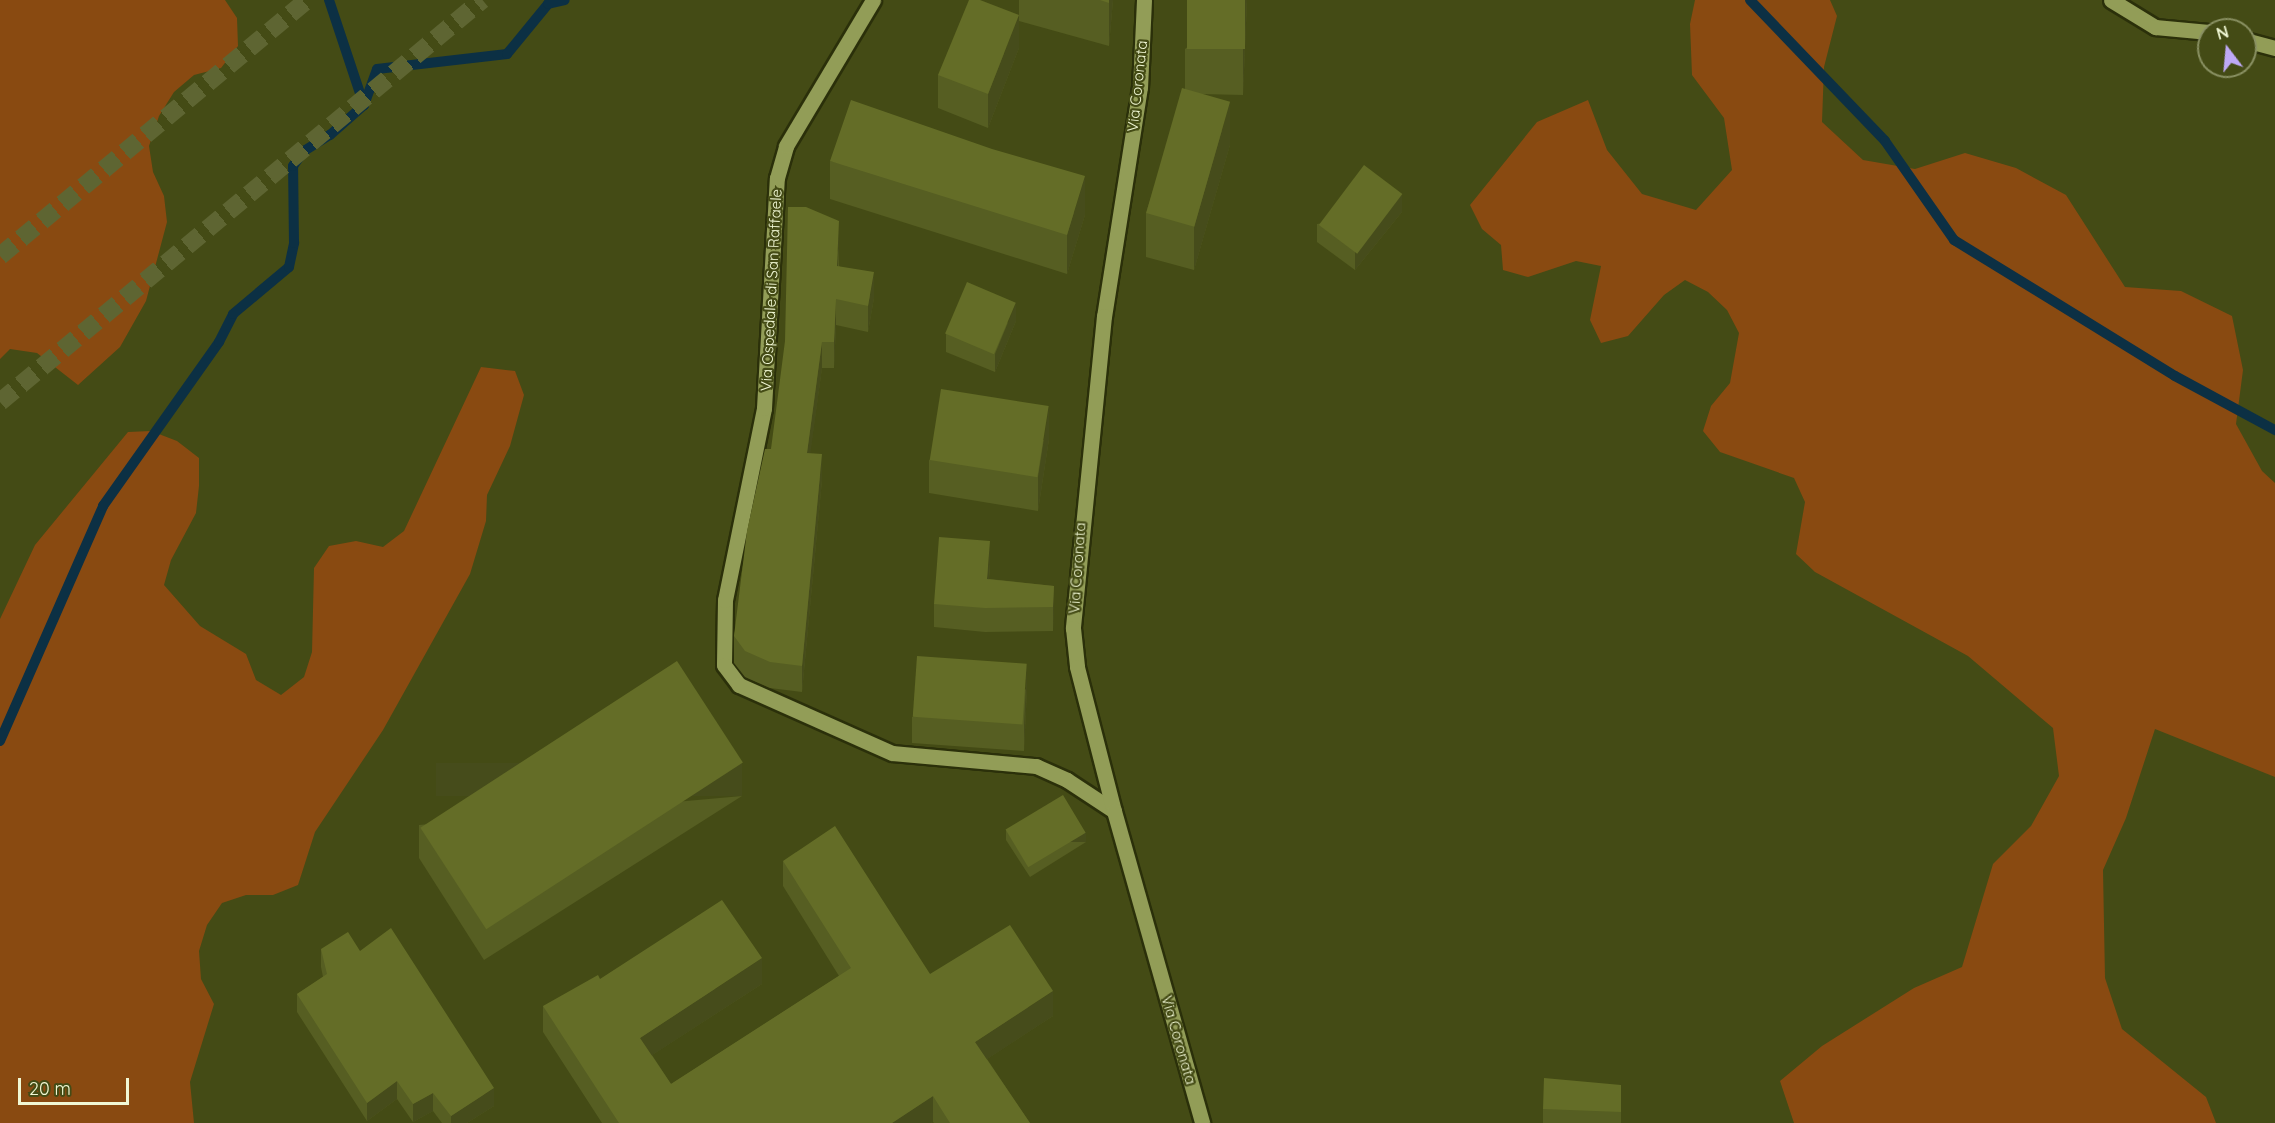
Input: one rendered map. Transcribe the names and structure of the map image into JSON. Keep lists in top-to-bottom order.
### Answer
{
  "streets": {
    "street": ["Via Coronata", "Via Ospedale di San Raffaele"]
  },
  "crossings": [
    ["Via Coronata", "Via Ospedale di San Raffaele"]
  ],
  "scale_bar": "20 m",
  "north": "top"
}
